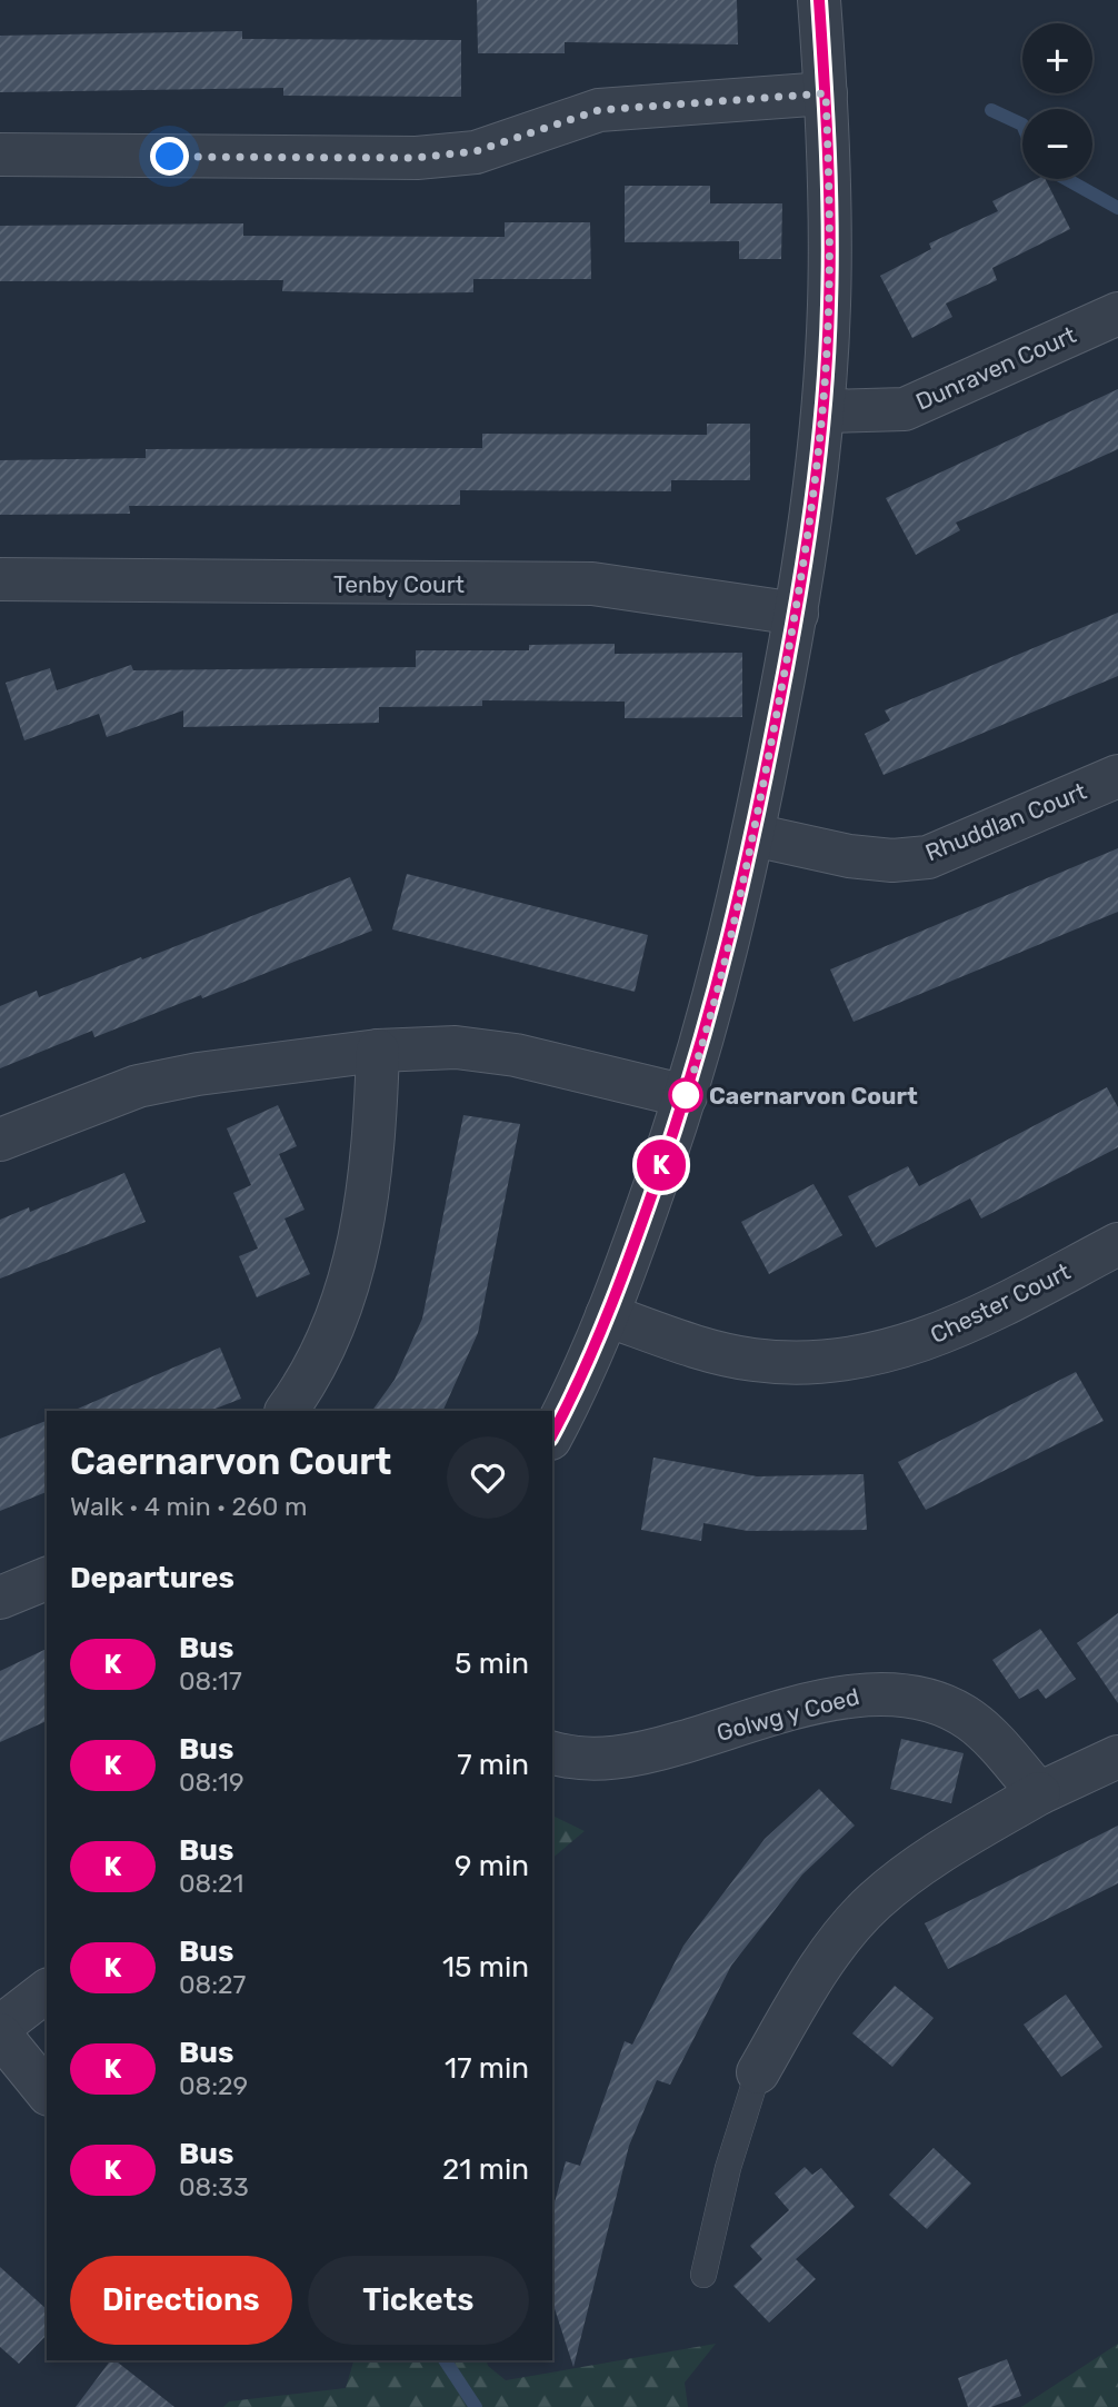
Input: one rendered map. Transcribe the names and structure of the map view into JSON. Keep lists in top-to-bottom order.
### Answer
{
  "streets": {
    "street": [
      "Dunraven Court",
      "Tenby Court",
      "Rhuddlan Court",
      "Chester Court",
      "Golwg y Coed"
    ]
  },
  "places": ["Caernarvon Court"],
  "lines": ["bus line K"],
  "page": {
    "on_map": "K",
    "map_buttons": ["+", "−"],
    "heading": [
      ["Caernarvon Court", "Walk · 4 min · 260 m"],
      "Departures"
    ],
    "list": [
      {
        "mark": "K",
        "name": "Bus",
        "note": "08:17",
        "value": "5 min"
      },
      {
        "mark": "K",
        "name": "Bus",
        "note": "08:19",
        "value": "7 min"
      },
      {
        "mark": "K",
        "name": "Bus",
        "note": "08:21",
        "value": "9 min"
      },
      {
        "mark": "K",
        "name": "Bus",
        "note": "08:27",
        "value": "15 min"
      },
      {
        "mark": "K",
        "name": "Bus",
        "note": "08:29",
        "value": "17 min"
      },
      {
        "mark": "K",
        "name": "Bus",
        "note": "08:33",
        "value": "21 min"
      }
    ],
    "buttons": ["Directions", "Tickets"]
  }
}
